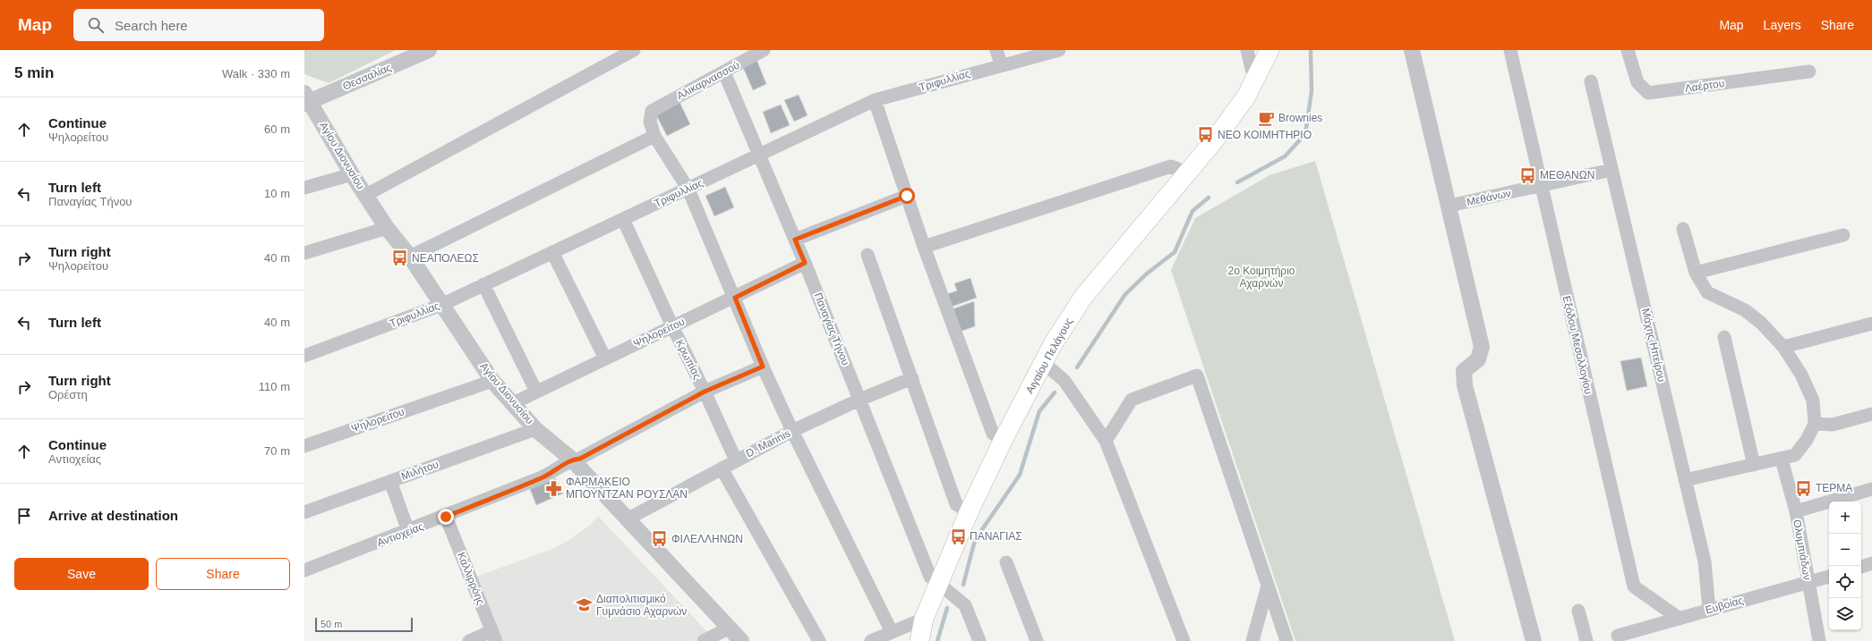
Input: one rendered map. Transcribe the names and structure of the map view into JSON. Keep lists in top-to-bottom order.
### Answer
{
  "streets": {
    "main road": ["Αιγαίου Πελάγους"],
    "street": [
      "Θεσσαλίας",
      "Αλικαρνασσού",
      "Τριφυλλίας",
      "Λαέρτου",
      "Αγίου Διονυσίου",
      "Μεθάνων",
      "Παναγίας Τήνου",
      "Ψηλορείτου",
      "Εξόδου Μεσολλογίου",
      "Μάχης Ηπείρου",
      "Κρωπίας",
      "D. Marinis",
      "Μιλήτου",
      "Αντιοχείας",
      "Ολυμπιάδων",
      "Καλλιρρόης",
      "Ευβοίας"
    ]
  },
  "crossings": [
    ["Θεσσαλίας", "Αγίου Διονυσίου"],
    ["Αλικαρνασσού", "Παναγίας Τήνου"],
    ["Τριφυλλίας", "Αγίου Διονυσίου"],
    ["Τριφυλλίας", "Παναγίας Τήνου"],
    ["Τριφυλλίας", "Κρωπίας"],
    ["Αγίου Διονυσίου", "Ψηλορείτου"],
    ["Αγίου Διονυσίου", "D. Marinis"],
    ["Αγίου Διονυσίου", "Μιλήτου"],
    ["Αγίου Διονυσίου", "Αντιοχείας"],
    ["Μεθάνων", "Εξόδου Μεσολλογίου"],
    ["Μεθάνων", "Μάχης Ηπείρου"],
    ["Παναγίας Τήνου", "Ψηλορείτου"],
    ["Παναγίας Τήνου", "Αιγαίου Πελάγους"],
    ["Παναγίας Τήνου", "D. Marinis"],
    ["Ψηλορείτου", "Κρωπίας"],
    ["Εξόδου Μεσολλογίου", "Ευβοίας"],
    ["Μάχης Ηπείρου", "Ευβοίας"],
    ["Κρωπίας", "D. Marinis"],
    ["Κρωπίας", "Αντιοχείας"],
    ["Αντιοχείας", "Καλλιρρόης"],
    ["Ολυμπιάδων", "Ευβοίας"]
  ],
  "parks": ["2ο Κοιμητήριο Αχαρνών"],
  "places": {
    "cafe": ["Brownies"],
    "bus stop": [
      "ΝΕΟ ΚΟΙΜΗΤΗΡΙΟ",
      "ΜΕΘΑΝΩΝ",
      "ΝΕΑΠΟΛΕΩΣ",
      "ΤΕΡΜΑ",
      "ΠΑΝΑΓΙΑΣ",
      "ΦΙΛΕΛΛΗΝΩΝ"
    ],
    "pharmacy": ["ΦΑΡΜΑΚΕΙΟ ΜΠΟΥΝΤΖΑΝ ΡΟΥΣΛΑΝ"],
    "school or university": ["Διαπολιτισμικό Γυμνάσιο Αχαρνών"]
  },
  "scale_bar": "50 m",
  "page": {
    "header": "Map",
    "search": "Search here",
    "nav": ["Map", "Layers", "Share"],
    "heading": ["5 min", "Walk · 330 m"],
    "list": [
      ["Continue", "Ψηλορείτου", "60 m"],
      ["Turn left", "Παναγίας Τήνου", "10 m"],
      ["Turn right", "Ψηλορείτου", "40 m"],
      ["Turn left", "40 m"],
      ["Turn right", "Ορέστη", "110 m"],
      ["Continue", "Αντιοχείας", "70 m"],
      "Arrive at destination"
    ],
    "map_buttons": ["+", "−"],
    "buttons": ["Save", "Share"],
    "scale": "50 m"
  }
}
